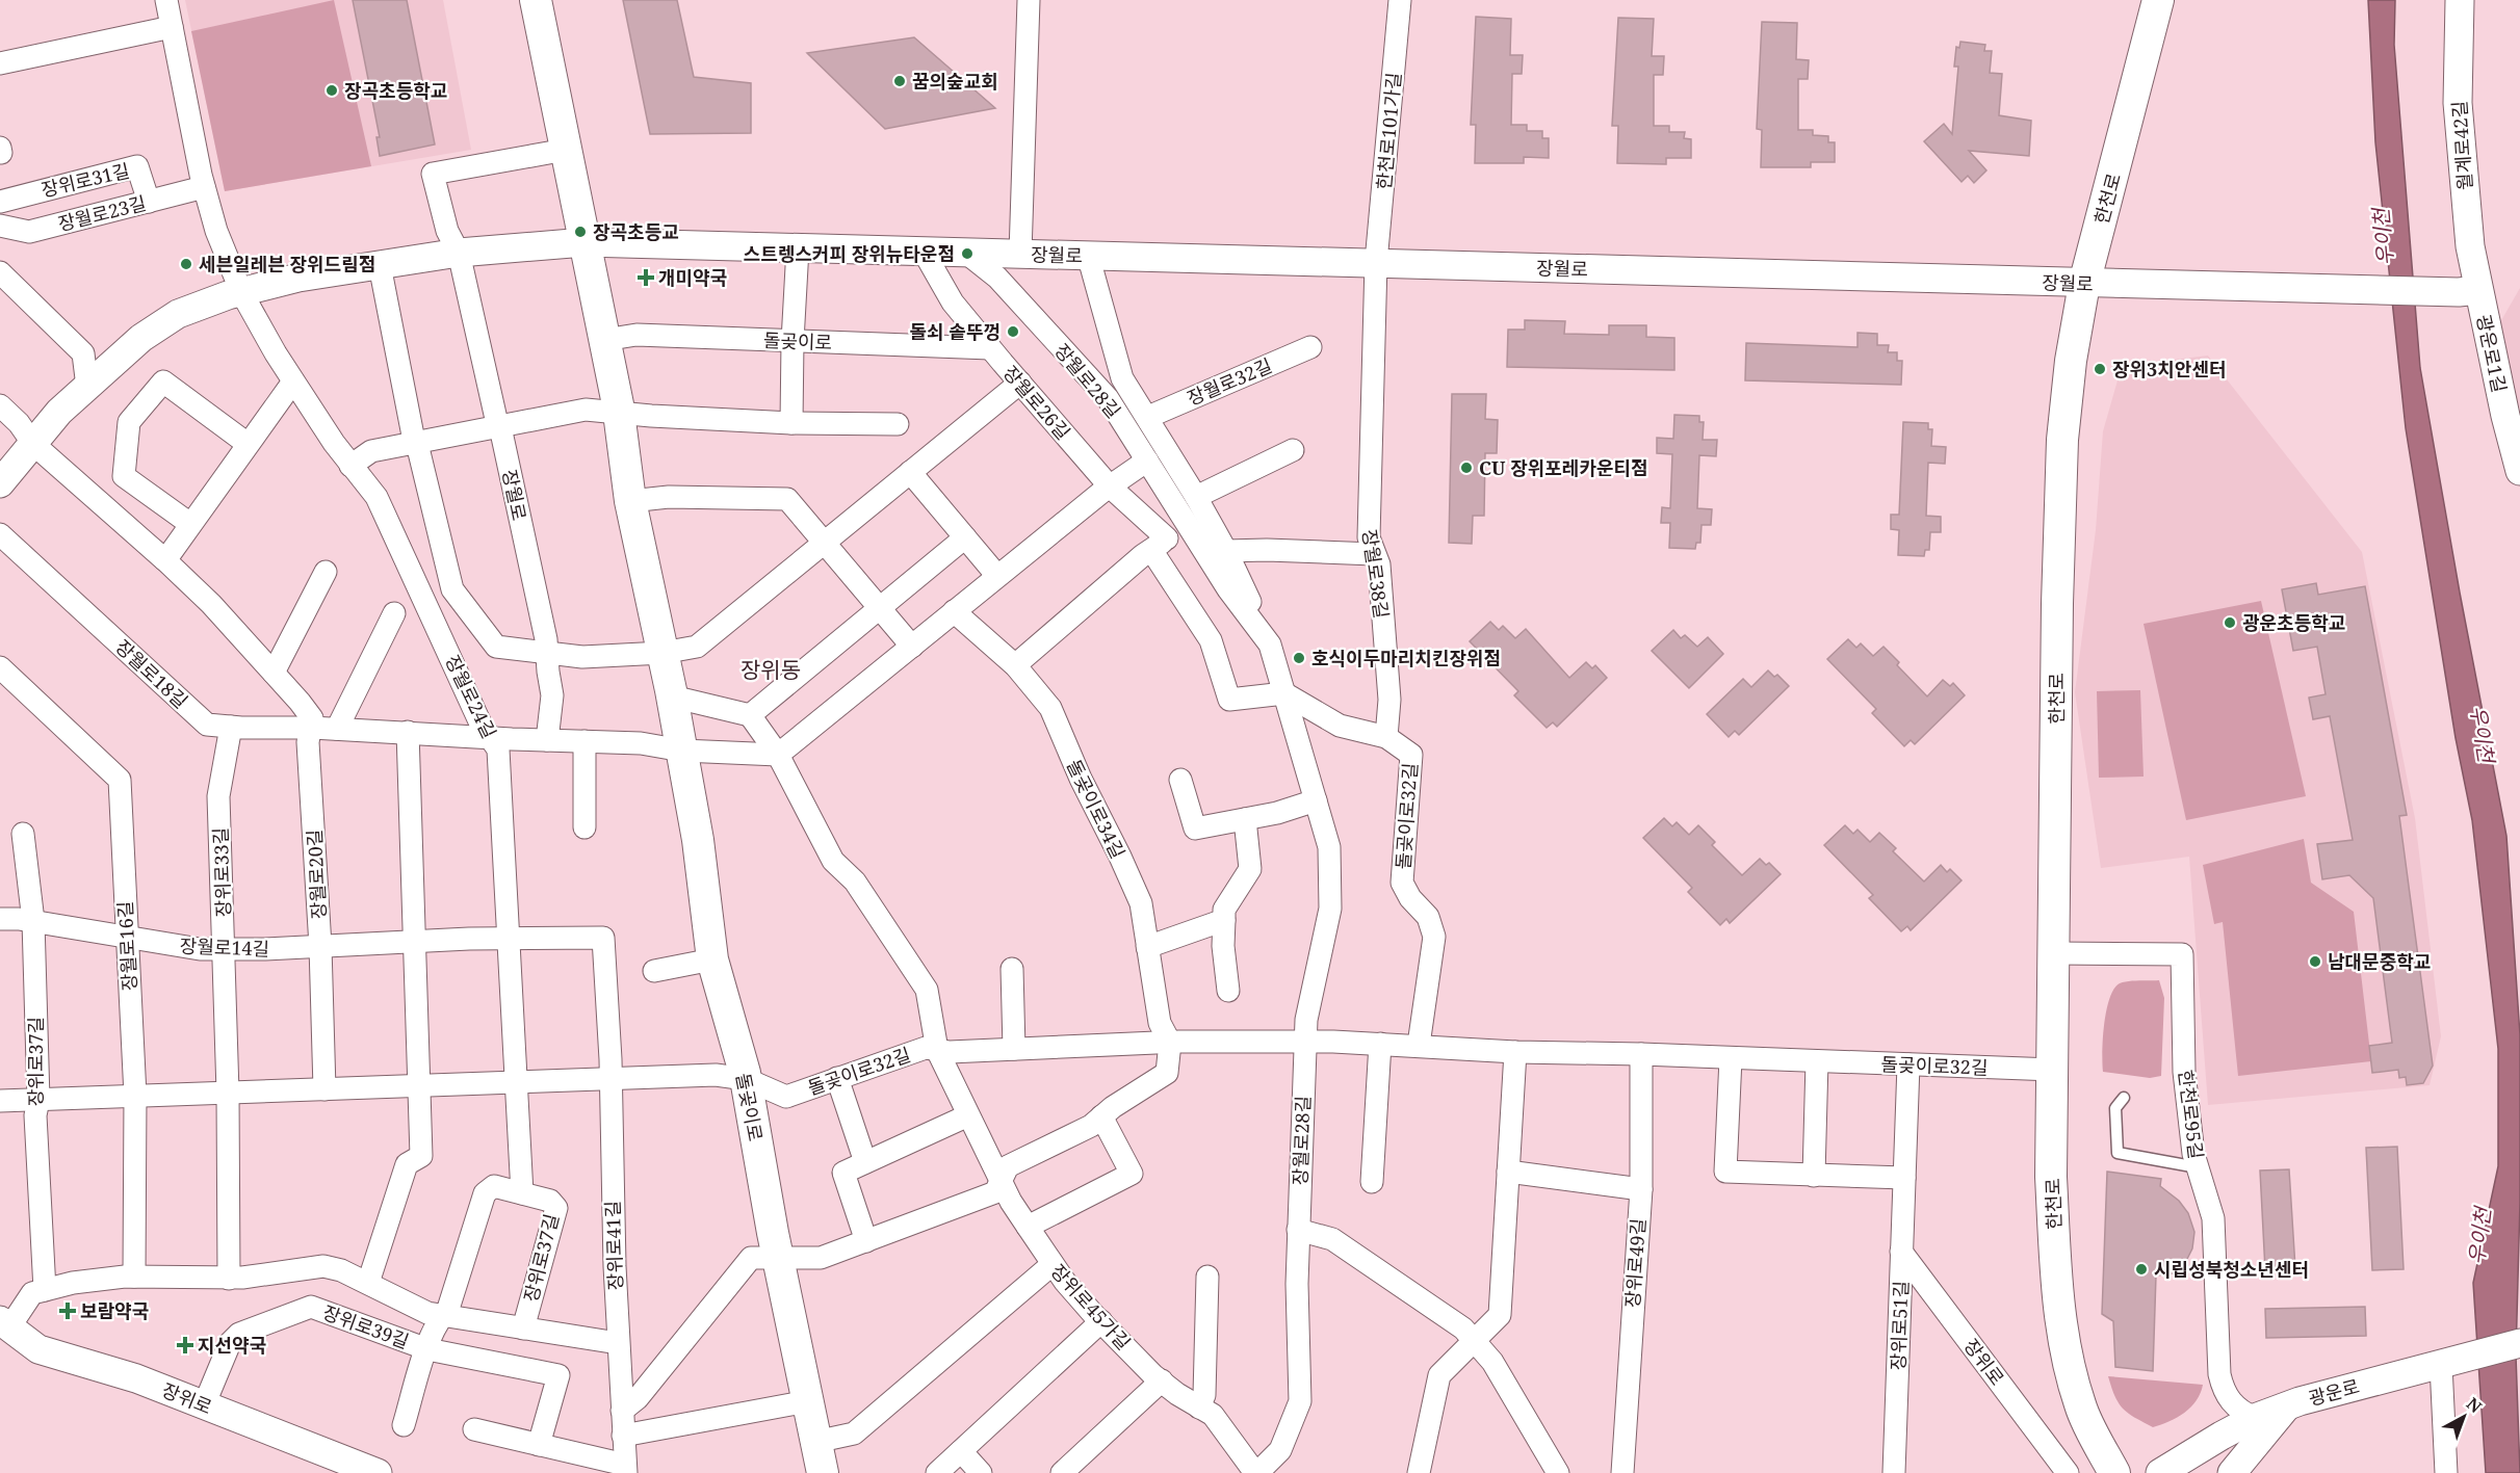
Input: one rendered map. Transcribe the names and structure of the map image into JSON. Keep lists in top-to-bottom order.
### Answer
{
  "streets": {
    "main road": ["한천로", "돌곶이로"],
    "street": [
      "한천로101가길",
      "월계로42길",
      "장위로31길",
      "장월로23길",
      "장월로",
      "광운로1길",
      "장월로28길",
      "장월로32길",
      "장월로26길",
      "장월로38길",
      "장월로18길",
      "장월로24길",
      "돌곶이로34길",
      "돌곶이로32길",
      "장위로33길",
      "장월로20길",
      "장월로16길",
      "장월로14길",
      "장위로37길",
      "한천로95길",
      "장위로41길",
      "장위로49길",
      "장위로45가길",
      "장위로51길",
      "장위로39길",
      "장위로",
      "광운로"
    ]
  },
  "crossings": [
    ["한천로101가길", "장월로"],
    ["한천로101가길", "장월로38길"],
    ["월계로42길", "장월로"],
    ["월계로42길", "광운로1길"],
    ["장위로31길", "장월로23길"],
    ["한천로", "장월로"],
    ["한천로", "돌곶이로32길"],
    ["한천로", "한천로95길"],
    ["장월로", "돌곶이로"],
    ["장월로", "광운로1길"],
    ["장월로", "장월로28길"],
    ["장월로", "장월로26길"],
    ["장월로", "장월로38길"],
    ["장월로", "장월로18길"],
    ["장월로", "장월로24길"],
    ["돌곶이로", "장월로26길"],
    ["돌곶이로", "장월로18길"],
    ["돌곶이로", "돌곶이로32길"],
    ["장월로28길", "장월로26길"],
    ["장월로28길", "돌곶이로32길"],
    ["장월로28길", "장위로45가길"],
    ["장월로38길", "돌곶이로32길"],
    ["장월로18길", "장월로24길"],
    ["장월로18길", "장위로33길"],
    ["장월로18길", "장월로20길"],
    ["장월로24길", "장월로14길"],
    ["장월로24길", "장위로37길"],
    ["돌곶이로34길", "돌곶이로32길"],
    ["돌곶이로32길", "장위로49길"],
    ["돌곶이로32길", "장위로45가길"],
    ["돌곶이로32길", "장위로51길"],
    ["장위로33길", "장월로14길"],
    ["장위로33길", "장위로37길"],
    ["장월로20길", "장월로14길"],
    ["장월로16길", "장월로14길"],
    ["장월로16길", "장위로37길"],
    ["장월로14길", "장위로37길"],
    ["장월로14길", "장위로41길"],
    ["장위로37길", "장위로41길"],
    ["장위로37길", "장위로39길"],
    ["장위로37길", "장위로"],
    ["한천로95길", "광운로"],
    ["장위로51길", "장위로"],
    ["장위로39길", "장위로"]
  ],
  "districts": ["장위동"],
  "water": ["우이천"],
  "places": {
    "other": [
      "꿈의숲교회",
      "장곡초등학교",
      "장곡초등교",
      "스트렝스커피 장위뉴타운점",
      "세븐일레븐 장위드림점",
      "돌쇠 솥뚜껑",
      "장위3치안센터",
      "CU 장위포레카운티점",
      "광운초등학교",
      "호식이두마리치킨장위점",
      "남대문중학교",
      "시립성북청소년센터"
    ],
    "health": ["개미약국", "보람약국", "지선약국"]
  },
  "north": "top right"
}
